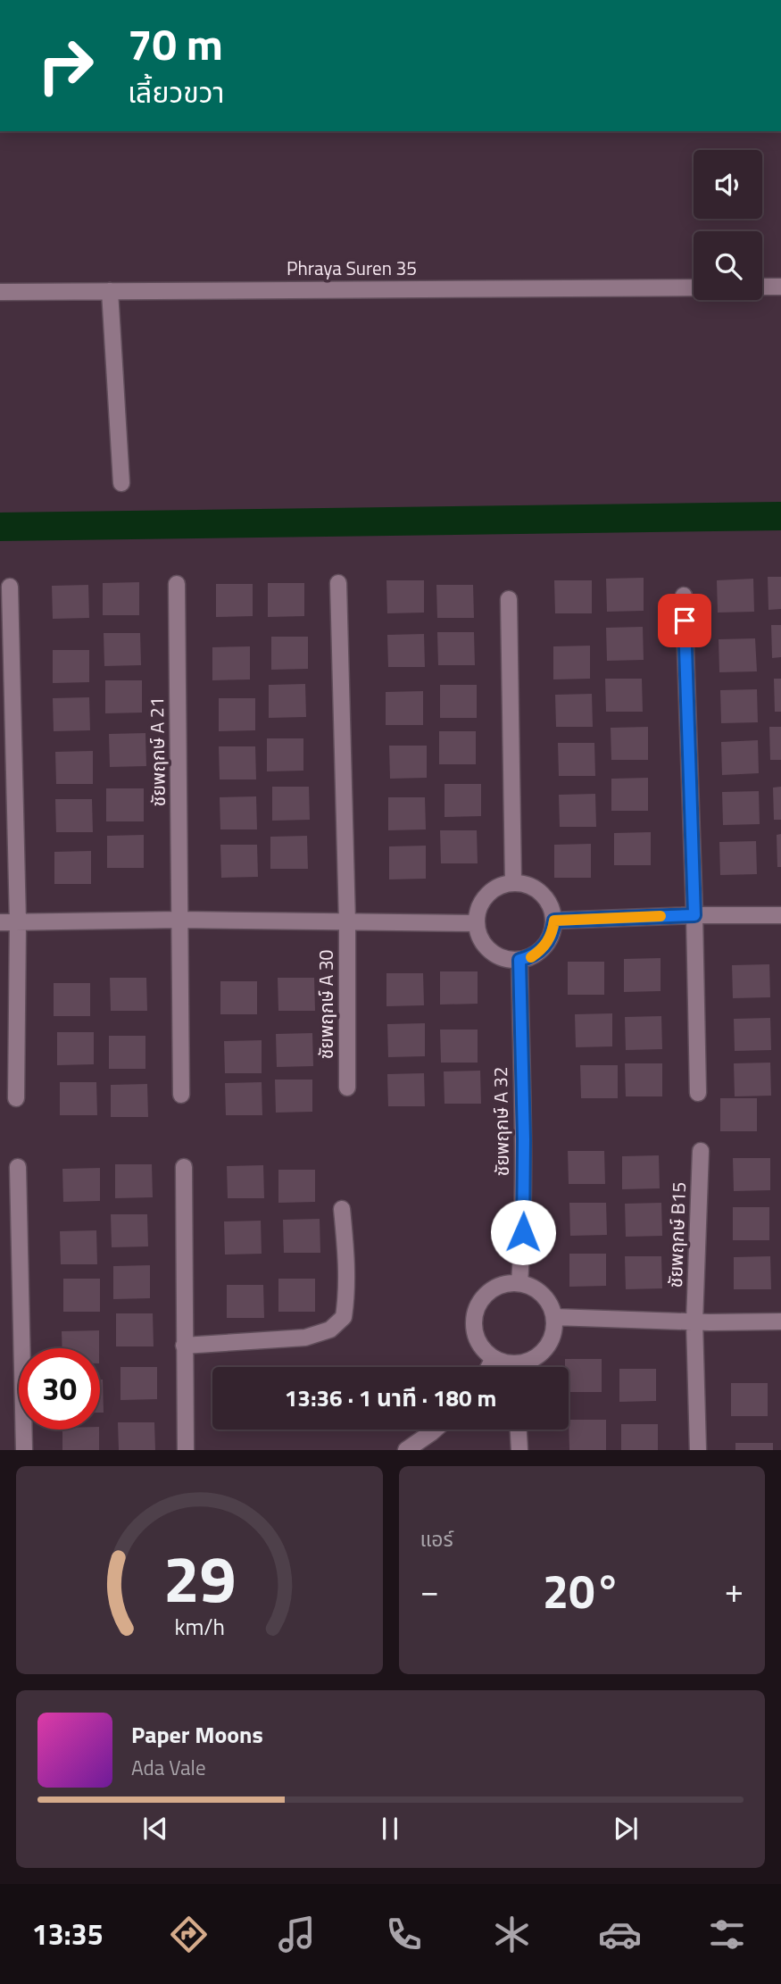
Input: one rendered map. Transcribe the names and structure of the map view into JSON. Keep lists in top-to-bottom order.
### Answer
{
  "streets": {
    "street": [
      "Phraya Suren 35",
      "ชัยพฤกษ์ A 21",
      "ชัยพฤกษ์ A 30",
      "ชัยพฤกษ์ A 32",
      "ชัยพฤกษ์ B15"
    ]
  },
  "page": {
    "turn": ["70 m", "เลี้ยวขวา"],
    "limit": "30",
    "trip": "13:36 · 1 นาที · 180 m",
    "tile": "แอร์",
    "heat": ["−", "20°", "+"],
    "song": ["Paper Moons", "Ada Vale"],
    "tabs": "13:35",
    "gauge": ["29", "km/h"]
  }
}
